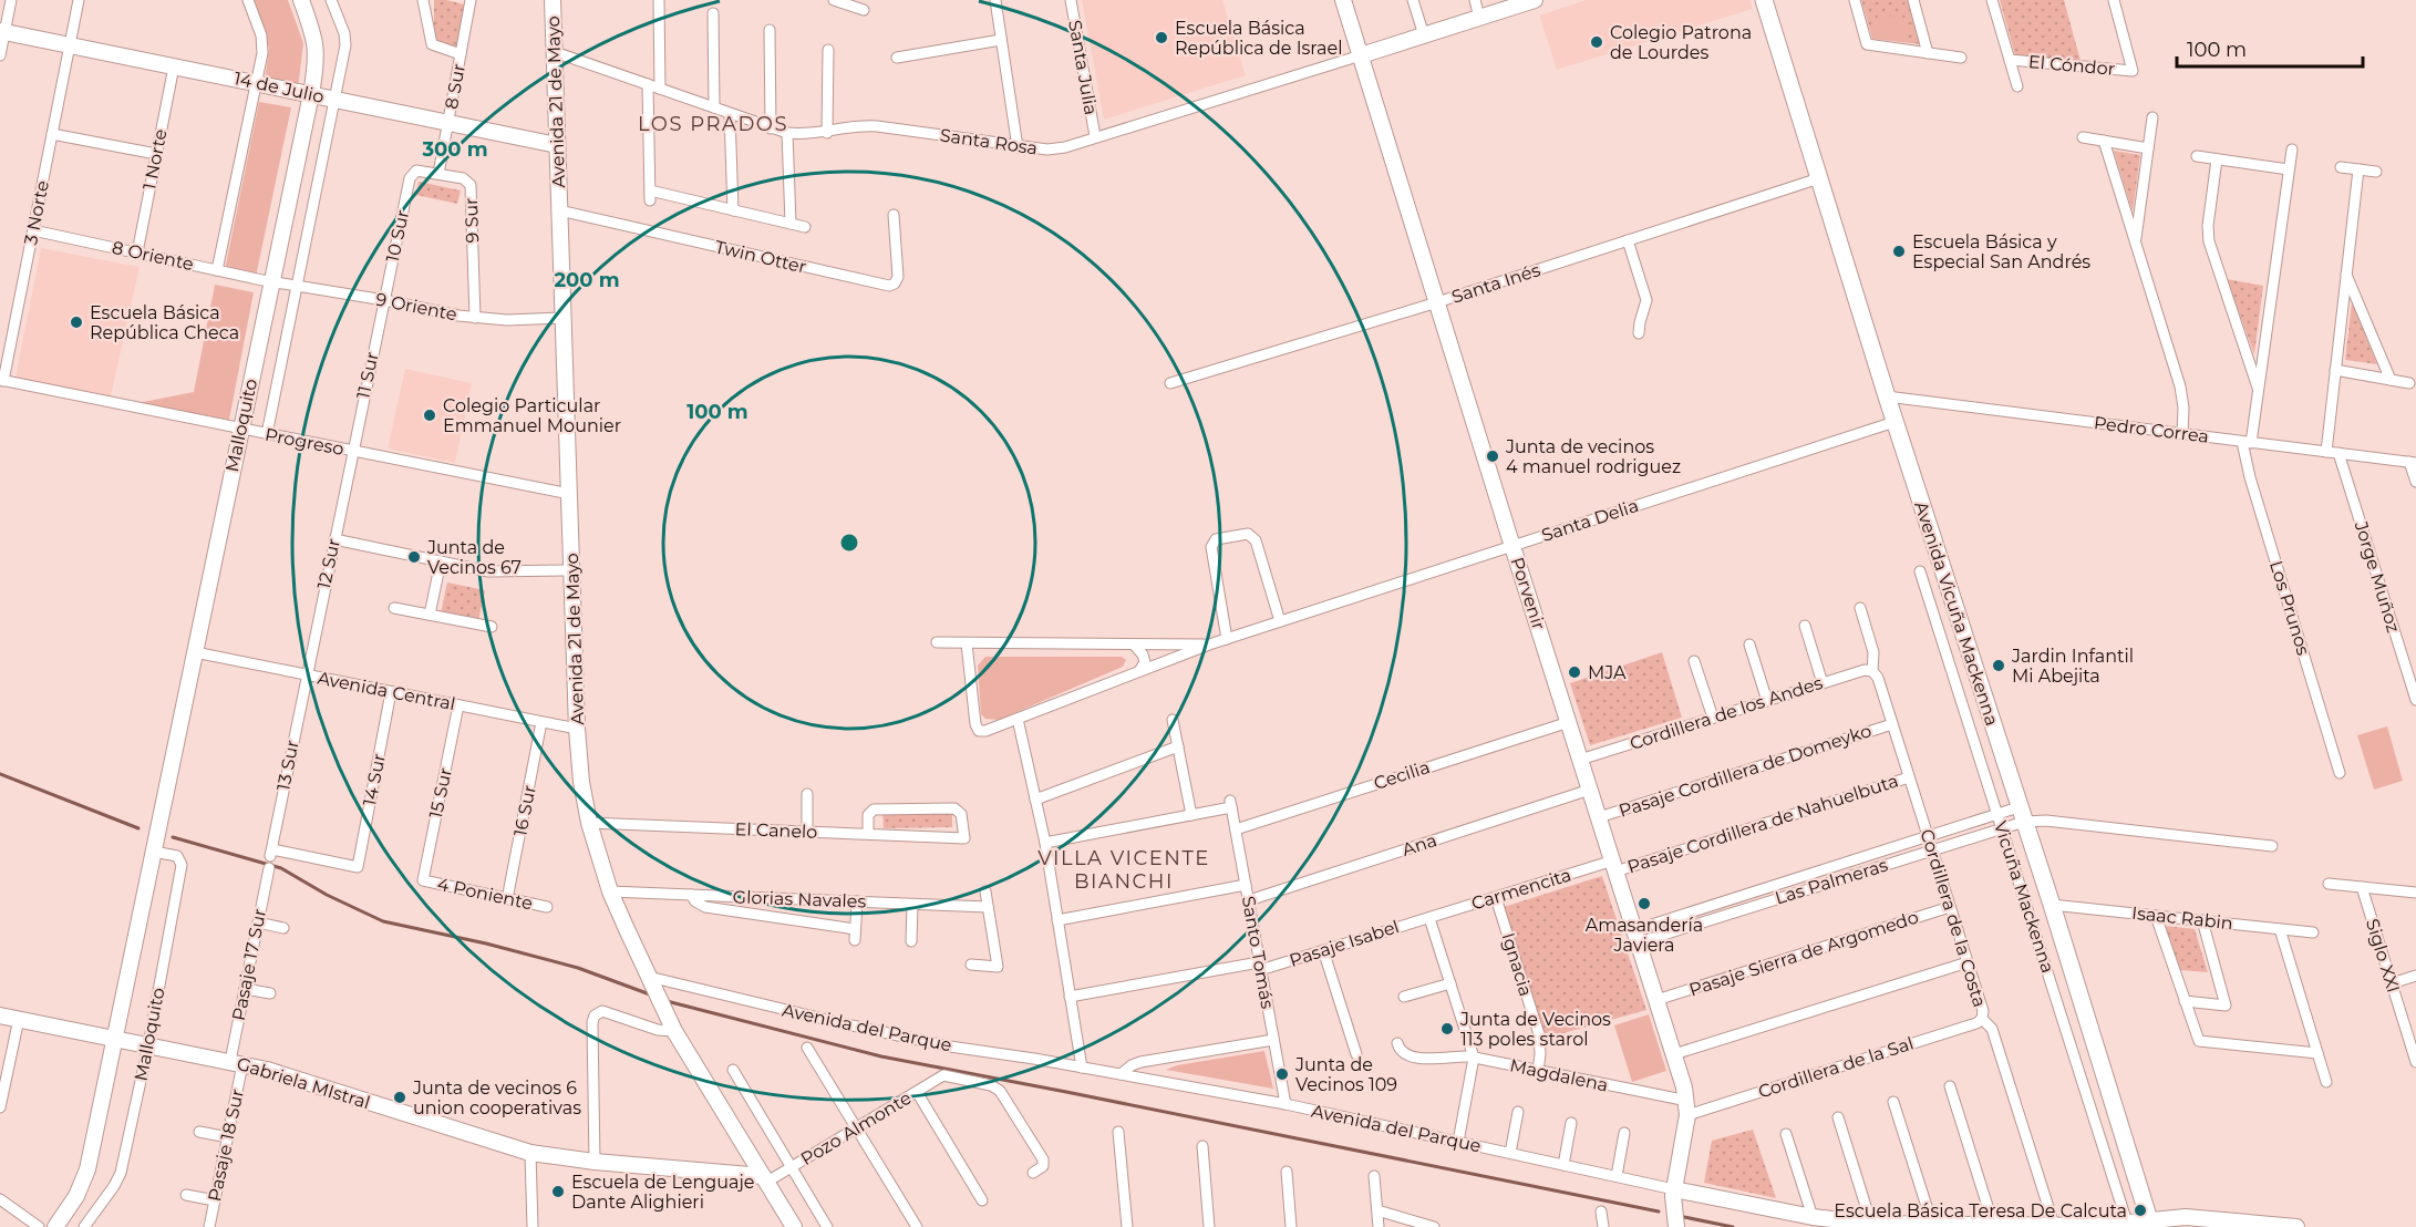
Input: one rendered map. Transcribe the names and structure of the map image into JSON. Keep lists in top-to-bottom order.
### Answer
{
  "streets": {
    "main road": ["Avenida Vicuña Mackenna"],
    "street": [
      "El Cóndor",
      "Santa Julia",
      "8 Sur",
      "14 de Julio",
      "Avenida 21 de Mayo",
      "Santa Rosa",
      "1 Norte",
      "3 Norte",
      "9 Sur",
      "10 Sur",
      "8 Oriente",
      "Twin Otter",
      "Santa Inés",
      "9 Oriente",
      "11 Sur",
      "Malloquito",
      "Pedro Correa",
      "Progreso",
      "Santa Delia",
      "12 Sur",
      "Jorge Muñoz",
      "Porvenir",
      "Los Prunos",
      "Avenida Central",
      "Cordillera de los Andes",
      "13 Sur",
      "Pasaje Cordillera de Domeyko",
      "Cecilia",
      "14 Sur",
      "15 Sur",
      "16 Sur",
      "Pasaje Cordillera de Nahuelbuta",
      "El Canelo",
      "Ana",
      "Las Palmeras",
      "Carmencita",
      "4 Poniente",
      "Vicuña Mackenna",
      "Glorias Navales",
      "Cordillera de la Costa",
      "Isaac Rabin",
      "Pasaje Isabel",
      "Santo Tomás",
      "Pasaje Sierra de Argomedo",
      "Siglo XXI",
      "Pasaje 17 Sur",
      "Ignacia",
      "Avenida del Parque",
      "Cordillera de la Sal",
      "Magdalena",
      "Gabriela MIstral",
      "Pozo Almonte",
      "Pasaje 18 Sur"
    ]
  },
  "crossings": [
    ["Santa Julia", "Santa Rosa"],
    ["8 Sur", "14 de Julio"],
    ["8 Sur", "9 Sur"],
    ["14 de Julio", "Avenida 21 de Mayo"],
    ["14 de Julio", "1 Norte"],
    ["14 de Julio", "3 Norte"],
    ["14 de Julio", "Malloquito"],
    ["Avenida 21 de Mayo", "Santa Rosa"],
    ["Avenida 21 de Mayo", "Twin Otter"],
    ["Avenida 21 de Mayo", "9 Oriente"],
    ["Avenida 21 de Mayo", "Progreso"],
    ["Avenida 21 de Mayo", "Avenida Central"],
    ["Avenida 21 de Mayo", "El Canelo"],
    ["Avenida 21 de Mayo", "Glorias Navales"],
    ["Avenida 21 de Mayo", "Avenida del Parque"],
    ["Avenida 21 de Mayo", "Gabriela MIstral"],
    ["Avenida 21 de Mayo", "Pozo Almonte"],
    ["Santa Rosa", "Porvenir"],
    ["1 Norte", "8 Oriente"],
    ["3 Norte", "8 Oriente"],
    ["3 Norte", "Progreso"],
    ["9 Sur", "10 Sur"],
    ["9 Sur", "9 Oriente"],
    ["10 Sur", "9 Oriente"],
    ["10 Sur", "11 Sur"],
    ["8 Oriente", "9 Oriente"],
    ["8 Oriente", "Malloquito"],
    ["Santa Inés", "Porvenir"],
    ["Santa Inés", "Avenida Vicuña Mackenna"],
    ["9 Oriente", "11 Sur"],
    ["9 Oriente", "Malloquito"],
    ["11 Sur", "Progreso"],
    ["11 Sur", "12 Sur"],
    ["Malloquito", "Progreso"],
    ["Malloquito", "Avenida Central"],
    ["Malloquito", "Gabriela MIstral"],
    ["Pedro Correa", "Jorge Muñoz"],
    ["Pedro Correa", "Los Prunos"],
    ["Pedro Correa", "Avenida Vicuña Mackenna"],
    ["Progreso", "12 Sur"],
    ["Santa Delia", "Porvenir"],
    ["Santa Delia", "Avenida Vicuña Mackenna"],
    ["12 Sur", "Avenida Central"],
    ["12 Sur", "13 Sur"],
    ["Porvenir", "Cordillera de los Andes"],
    ["Porvenir", "Pasaje Cordillera de Domeyko"],
    ["Porvenir", "Cecilia"],
    ["Porvenir", "Pasaje Cordillera de Nahuelbuta"],
    ["Porvenir", "Ana"],
    ["Porvenir", "Las Palmeras"],
    ["Porvenir", "Carmencita"],
    ["Porvenir", "Pasaje Sierra de Argomedo"],
    ["Porvenir", "Avenida del Parque"],
    ["Porvenir", "Cordillera de la Sal"],
    ["Porvenir", "Magdalena"],
    ["Avenida Vicuña Mackenna", "Las Palmeras"],
    ["Avenida Vicuña Mackenna", "Isaac Rabin"],
    ["Avenida Vicuña Mackenna", "Avenida del Parque"],
    ["Avenida Central", "13 Sur"],
    ["Avenida Central", "14 Sur"],
    ["Avenida Central", "15 Sur"],
    ["Avenida Central", "16 Sur"],
    ["Cordillera de los Andes", "Cordillera de la Costa"],
    ["13 Sur", "14 Sur"],
    ["Pasaje Cordillera de Domeyko", "Cordillera de la Costa"],
    ["Cecilia", "Santo Tomás"],
    ["15 Sur", "4 Poniente"],
    ["16 Sur", "4 Poniente"],
    ["Pasaje Cordillera de Nahuelbuta", "Carmencita"],
    ["Pasaje Cordillera de Nahuelbuta", "Cordillera de la Costa"],
    ["Ana", "Santo Tomás"],
    ["Las Palmeras", "Vicuña Mackenna"],
    ["Las Palmeras", "Cordillera de la Costa"],
    ["Carmencita", "Pasaje Isabel"],
    ["Carmencita", "Ignacia"],
    ["Vicuña Mackenna", "Avenida del Parque"],
    ["Cordillera de la Costa", "Pasaje Sierra de Argomedo"],
    ["Cordillera de la Costa", "Avenida del Parque"],
    ["Cordillera de la Costa", "Cordillera de la Sal"],
    ["Pasaje Isabel", "Santo Tomás"],
    ["Santo Tomás", "Avenida del Parque"],
    ["Pasaje 17 Sur", "Gabriela MIstral"],
    ["Pasaje 17 Sur", "Pasaje 18 Sur"],
    ["Ignacia", "Magdalena"],
    ["Cordillera de la Sal", "Magdalena"],
    ["Gabriela MIstral", "Pozo Almonte"],
    ["Gabriela MIstral", "Pasaje 18 Sur"]
  ],
  "districts": ["LOS PRADOS", "VILLA VICENTE BIANCHI"],
  "places": [
    "Escuela Básica República de Israel",
    "Colegio Patrona de Lourdes",
    "Escuela Básica y Especial San Andrés",
    "Escuela Básica República Checa",
    "Colegio Particular Emmanuel Mounier",
    "Junta de vecinos 4 manuel rodriguez",
    "Junta de Vecinos 67",
    "Jardin Infantil Mi Abejita",
    "MJA",
    "Amasandería Javiera",
    "Junta de Vecinos 113 poles starol",
    "Junta de Vecinos 109",
    "Junta de vecinos 6 union cooperativas",
    "Escuela de Lenguaje Dante Alighieri",
    "Escuela Básica Teresa De Calcuta"
  ],
  "scale_bar": "100 m",
  "rings": ["300 m", "200 m", "100 m"]
}
